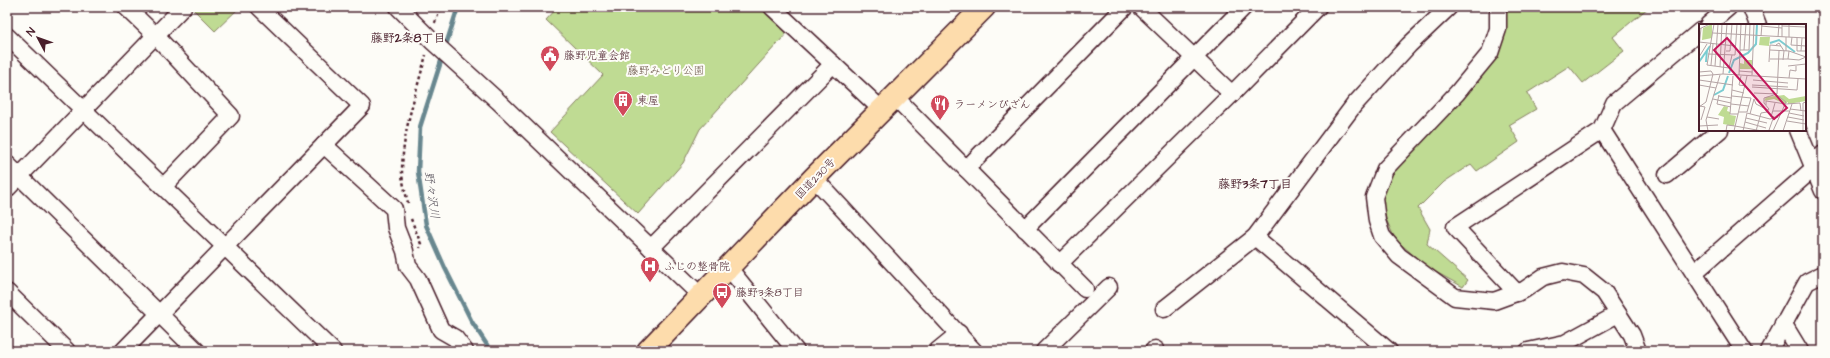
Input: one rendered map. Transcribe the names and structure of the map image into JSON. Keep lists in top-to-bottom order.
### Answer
{
  "streets": {
    "highway": ["国道230号"]
  },
  "districts": ["藤野2条8丁目", "藤野3条7丁目"],
  "water": ["野々沢川"],
  "parks": ["藤野みどり公園"],
  "places": {
    "public building": ["藤野児童会館"],
    "building": ["東屋"],
    "restaurant": ["ラーメンびざん"],
    "hospital": ["ふじの整骨院"],
    "bus stop": ["藤野3条8丁目"]
  },
  "north": "top left"
}
